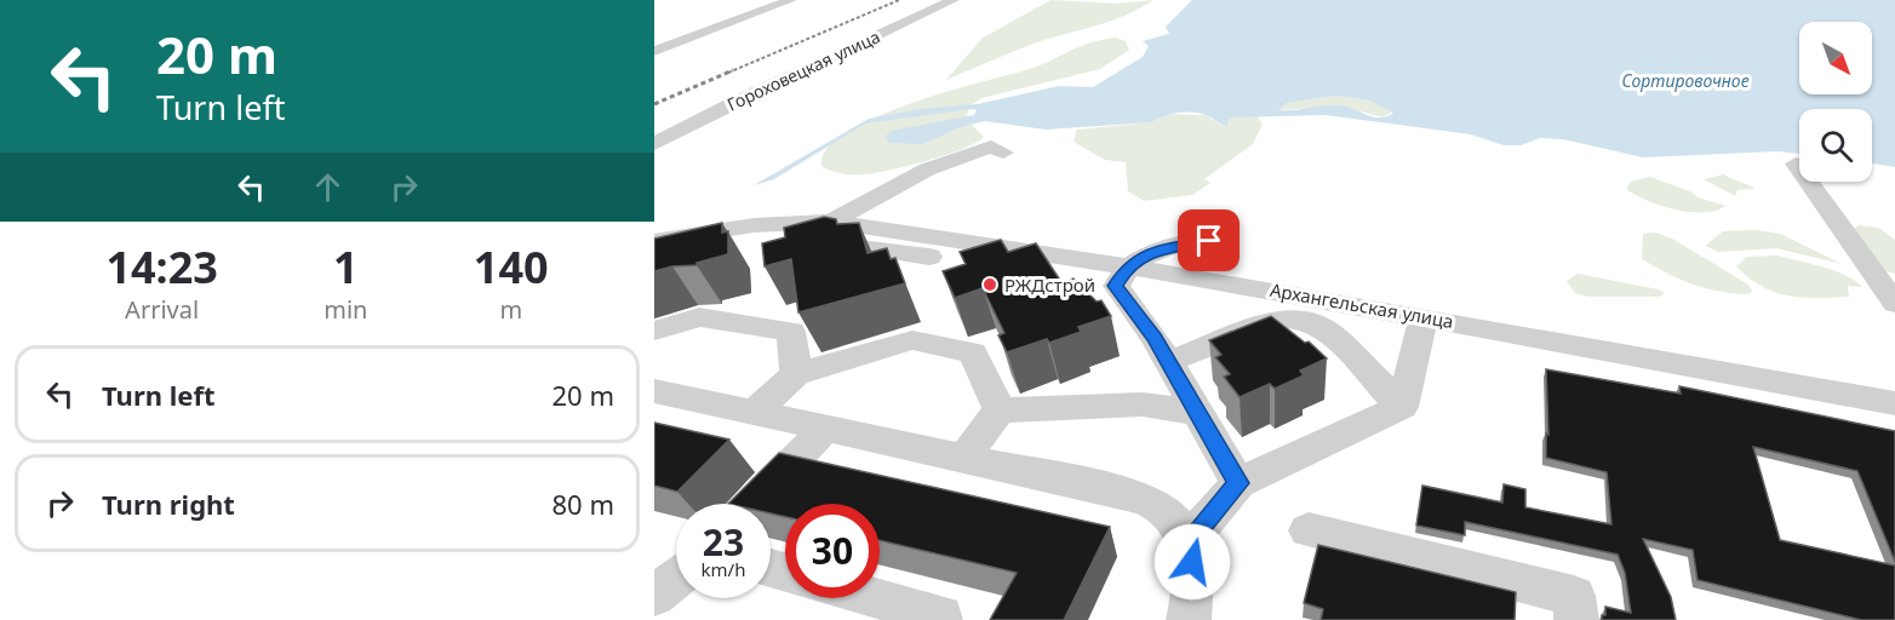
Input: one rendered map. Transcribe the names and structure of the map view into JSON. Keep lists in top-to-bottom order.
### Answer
{
  "streets": {
    "street": ["Гороховецкая улица", "Архангельская улица"]
  },
  "water": ["Сортировочное"],
  "places": ["РЖДстрой"],
  "north": "bottom right",
  "page": {
    "turn": ["20 m", "Turn left"],
    "eta": [
      "14:23",
      "Arrival",
      "1",
      "min",
      "140",
      "m"
    ],
    "list": [
      {
        "name": "Turn left",
        "value": "20 m"
      },
      {
        "name": "Turn right",
        "value": "80 m"
      }
    ],
    "speed": "23 km/h",
    "limit": "30"
  }
}
